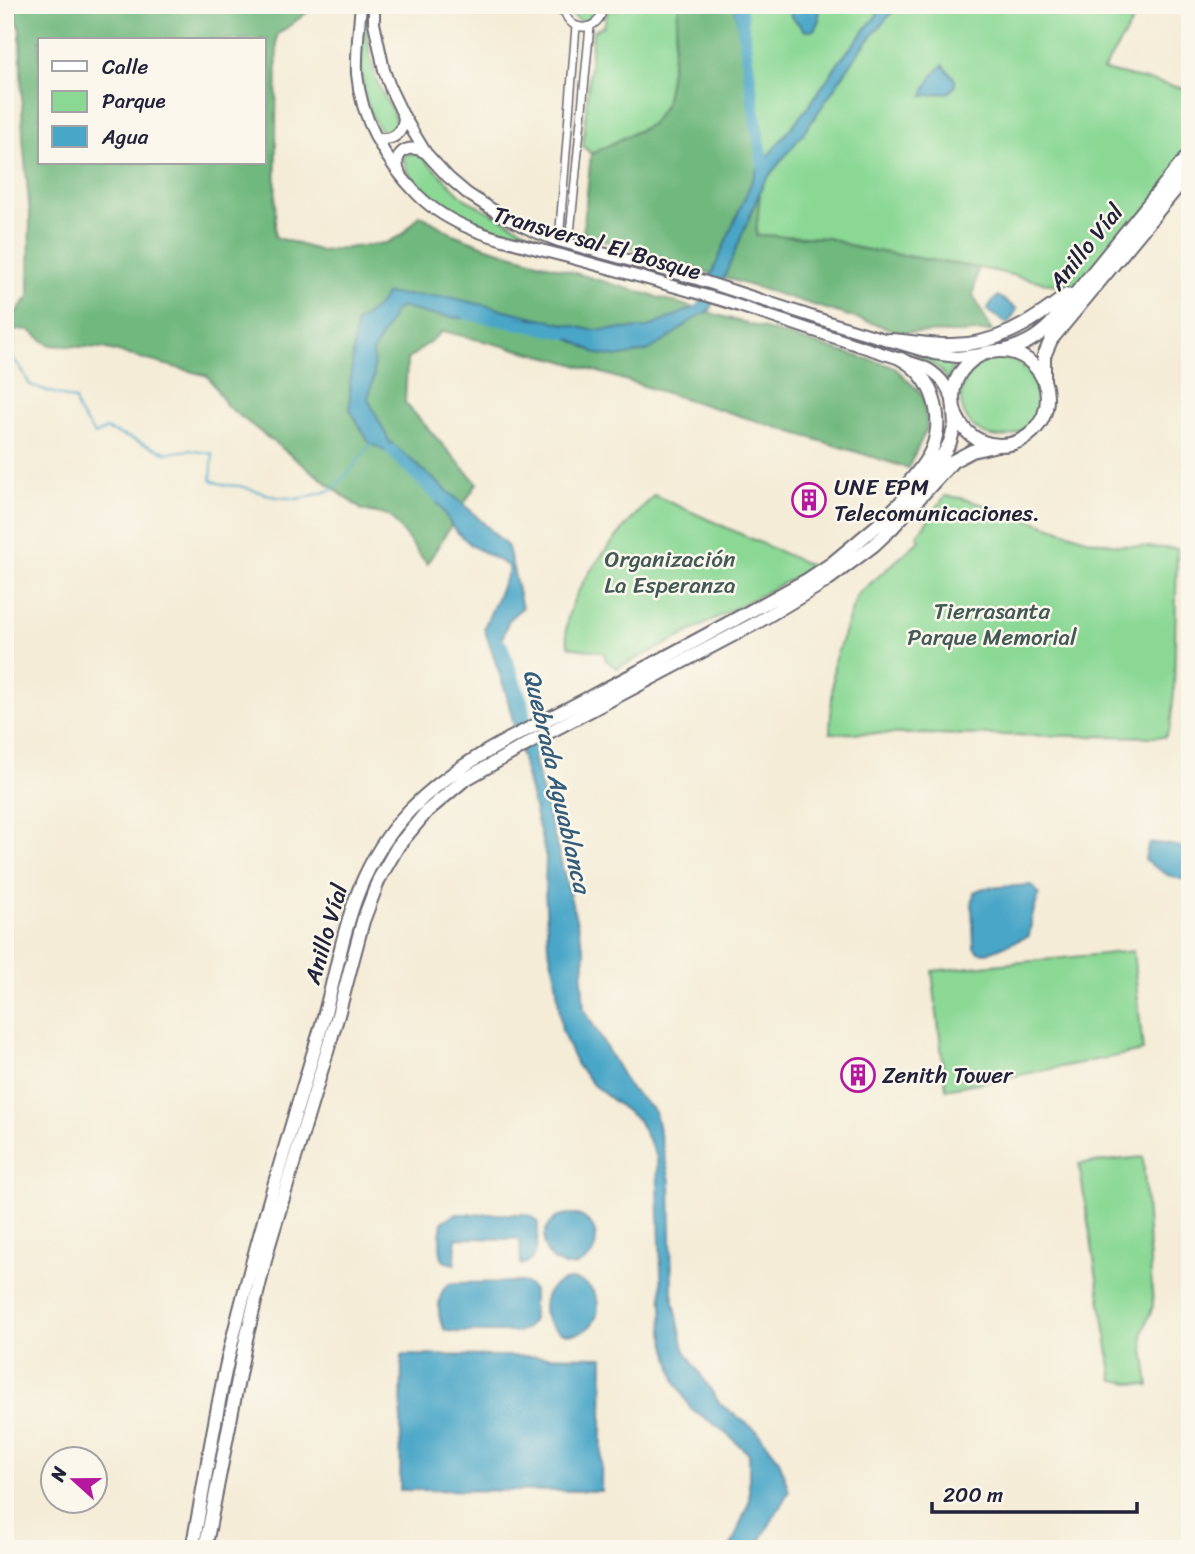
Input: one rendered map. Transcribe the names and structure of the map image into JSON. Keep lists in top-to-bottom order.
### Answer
{
  "streets": {
    "highway": ["Anillo Víal"],
    "main road": ["Transversal El Bosque"]
  },
  "crossings": [
    ["Transversal El Bosque", "Anillo Víal"]
  ],
  "water": ["Quebrada Aguablanca"],
  "parks": ["Organización La Esperanza", "Tierrasanta Parque Memorial"],
  "places": {
    "building": ["UNE EPM Telecomunicaciones.", "Zenith Tower"]
  },
  "legend": ["Calle", "Parque", "Agua"],
  "scale_bar": "200 m",
  "north": "left"
}
